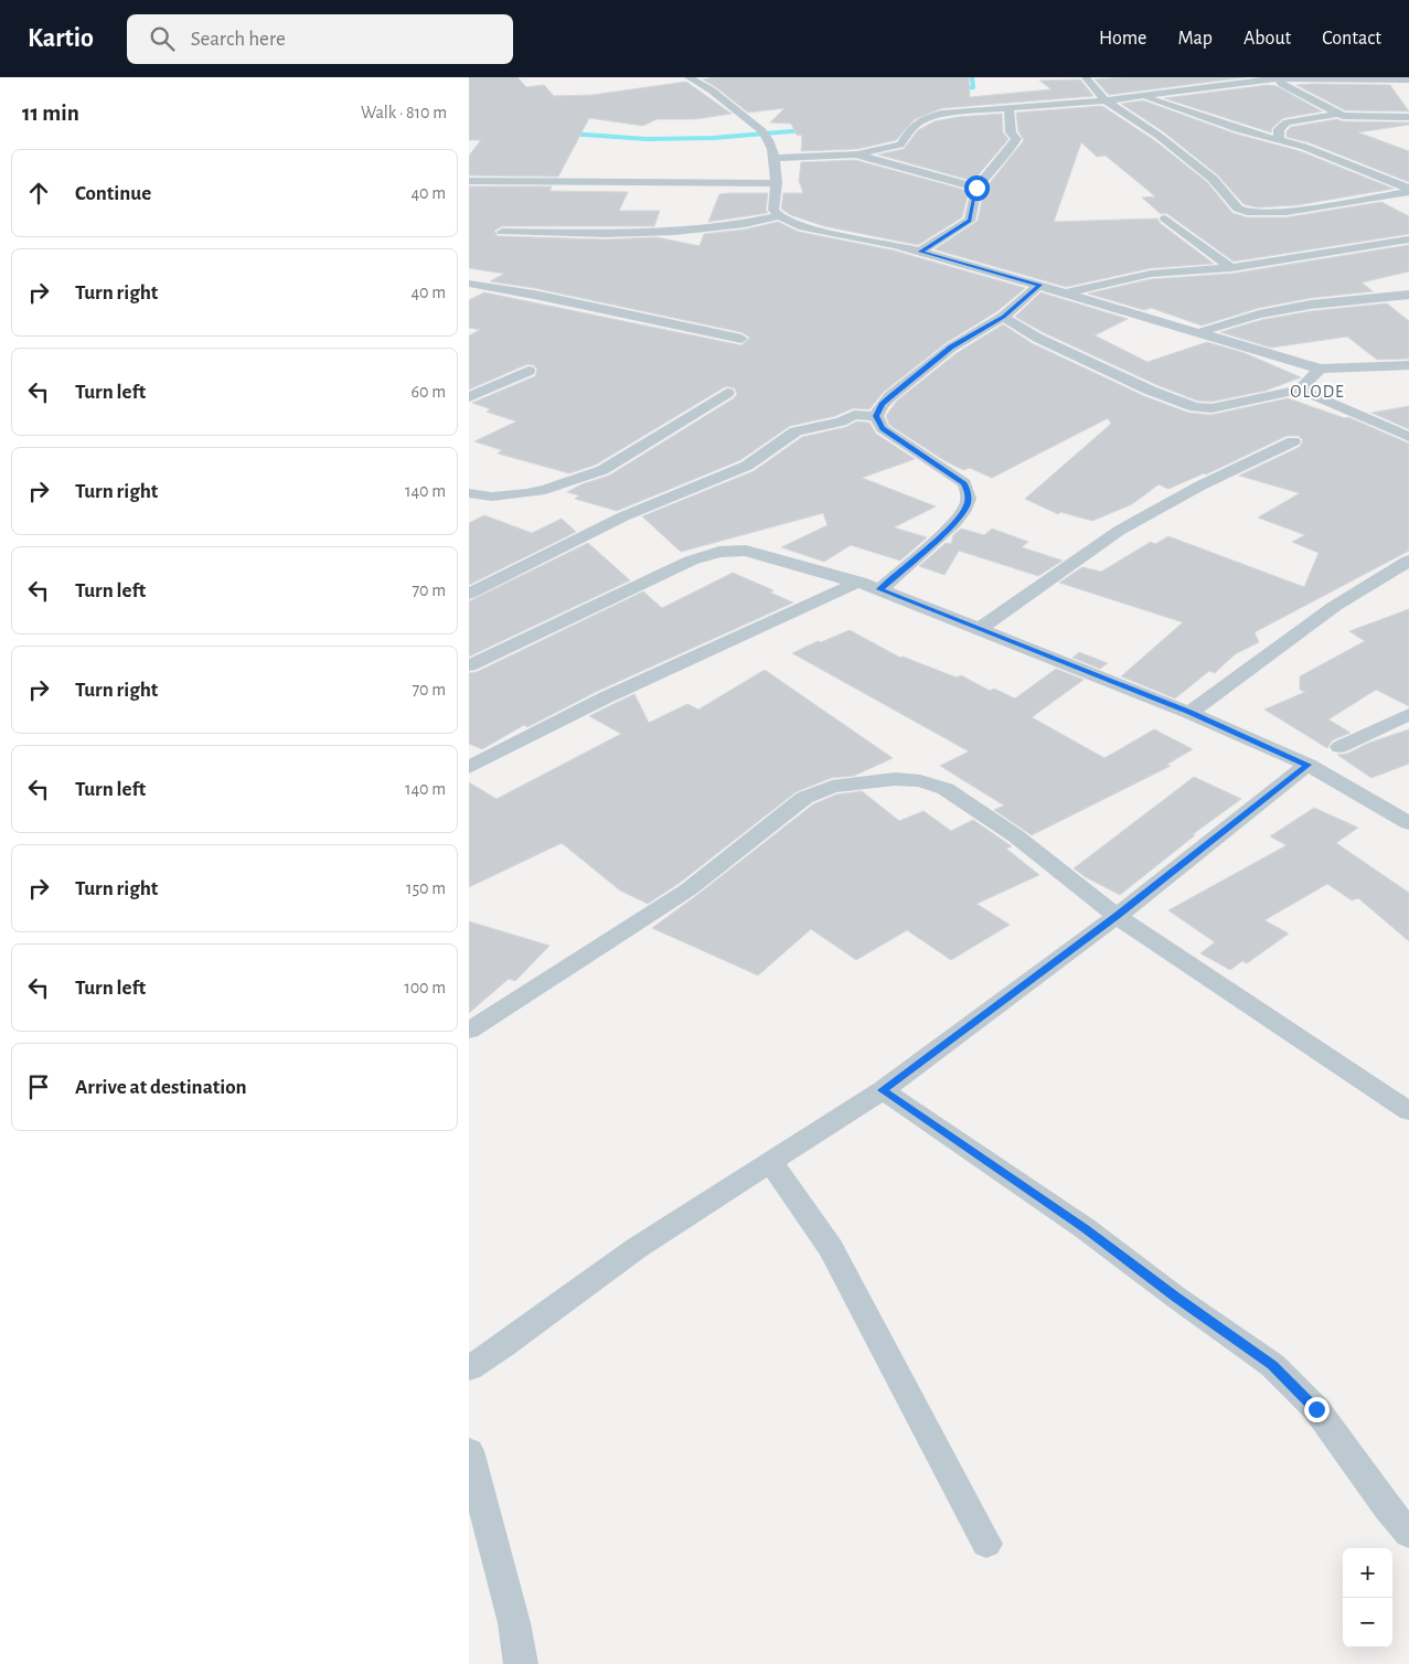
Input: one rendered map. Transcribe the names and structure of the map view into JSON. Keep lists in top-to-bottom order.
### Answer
{
  "districts": ["OLODE"],
  "page": {
    "header": "Kartio",
    "search": "Search here",
    "nav": [
      "Home",
      "Map",
      "About",
      "Contact"
    ],
    "heading": ["11 min", "Walk · 810 m"],
    "list": [
      ["Continue", "40 m"],
      ["Turn right", "40 m"],
      ["Turn left", "60 m"],
      ["Turn right", "140 m"],
      ["Turn left", "70 m"],
      ["Turn right", "70 m"],
      ["Turn left", "140 m"],
      ["Turn right", "150 m"],
      ["Turn left", "100 m"],
      "Arrive at destination"
    ],
    "map_buttons": ["+", "−"]
  }
}
